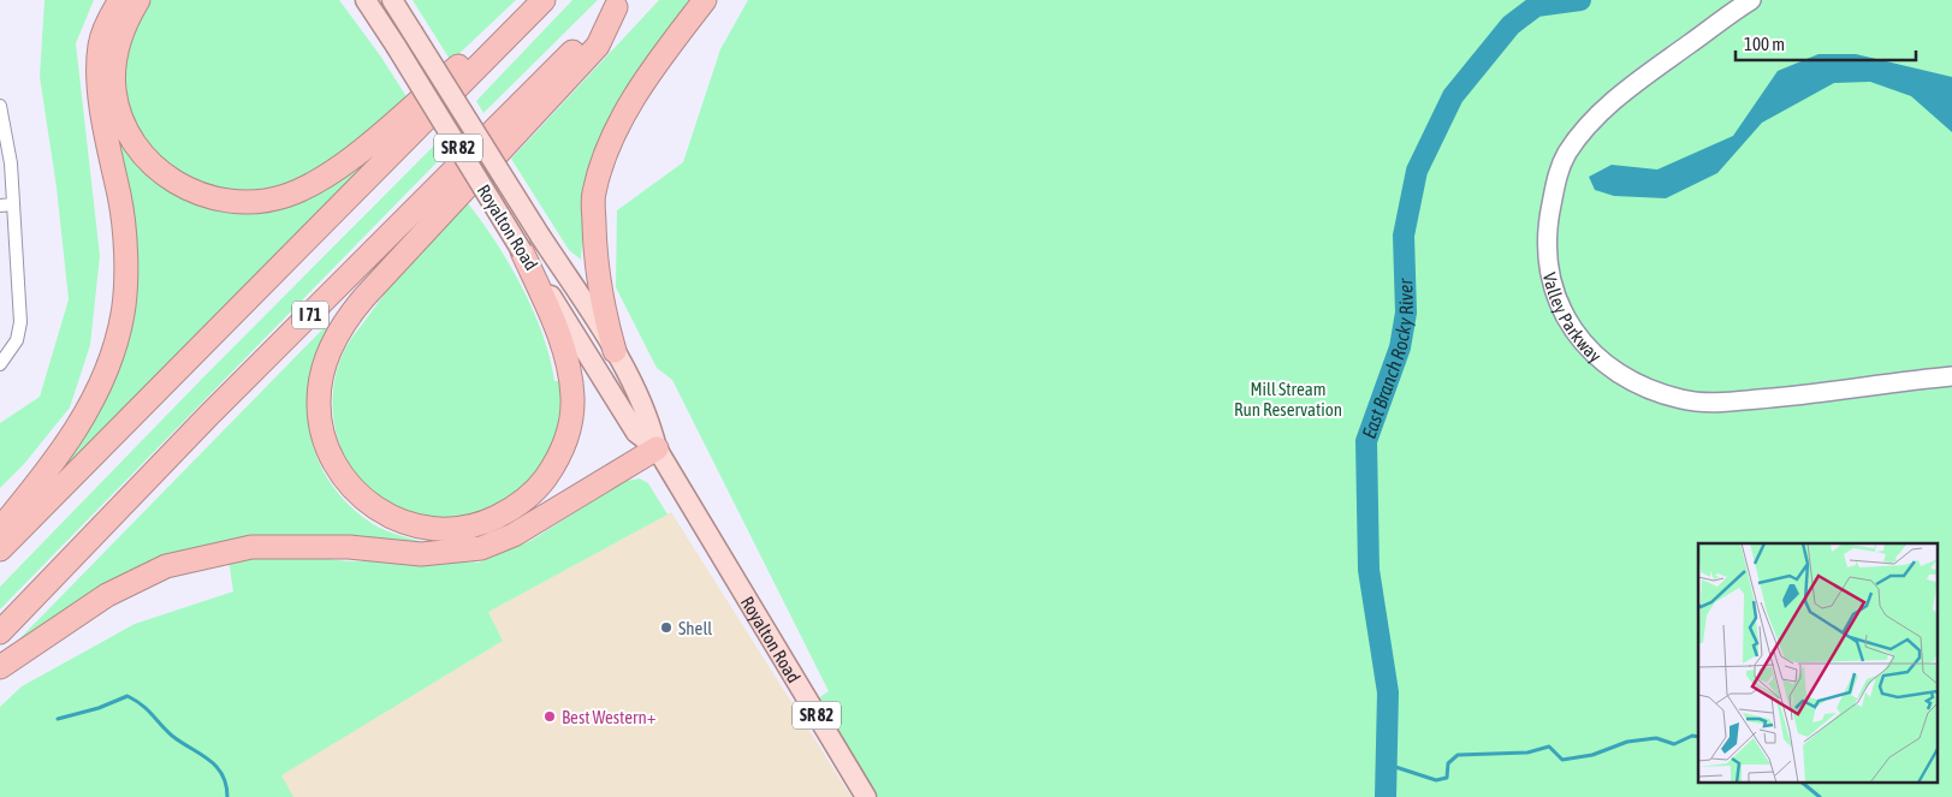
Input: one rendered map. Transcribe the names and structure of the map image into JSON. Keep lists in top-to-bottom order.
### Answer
{
  "streets": {
    "highway": ["I 71"],
    "main road": ["SR 82", "Royalton Road"],
    "street": ["Valley Parkway"]
  },
  "water": ["East Branch Rocky River"],
  "parks": ["Mill Stream Run Reservation"],
  "places": ["Shell", "Best Western+"],
  "scale_bar": "100 m"
}
